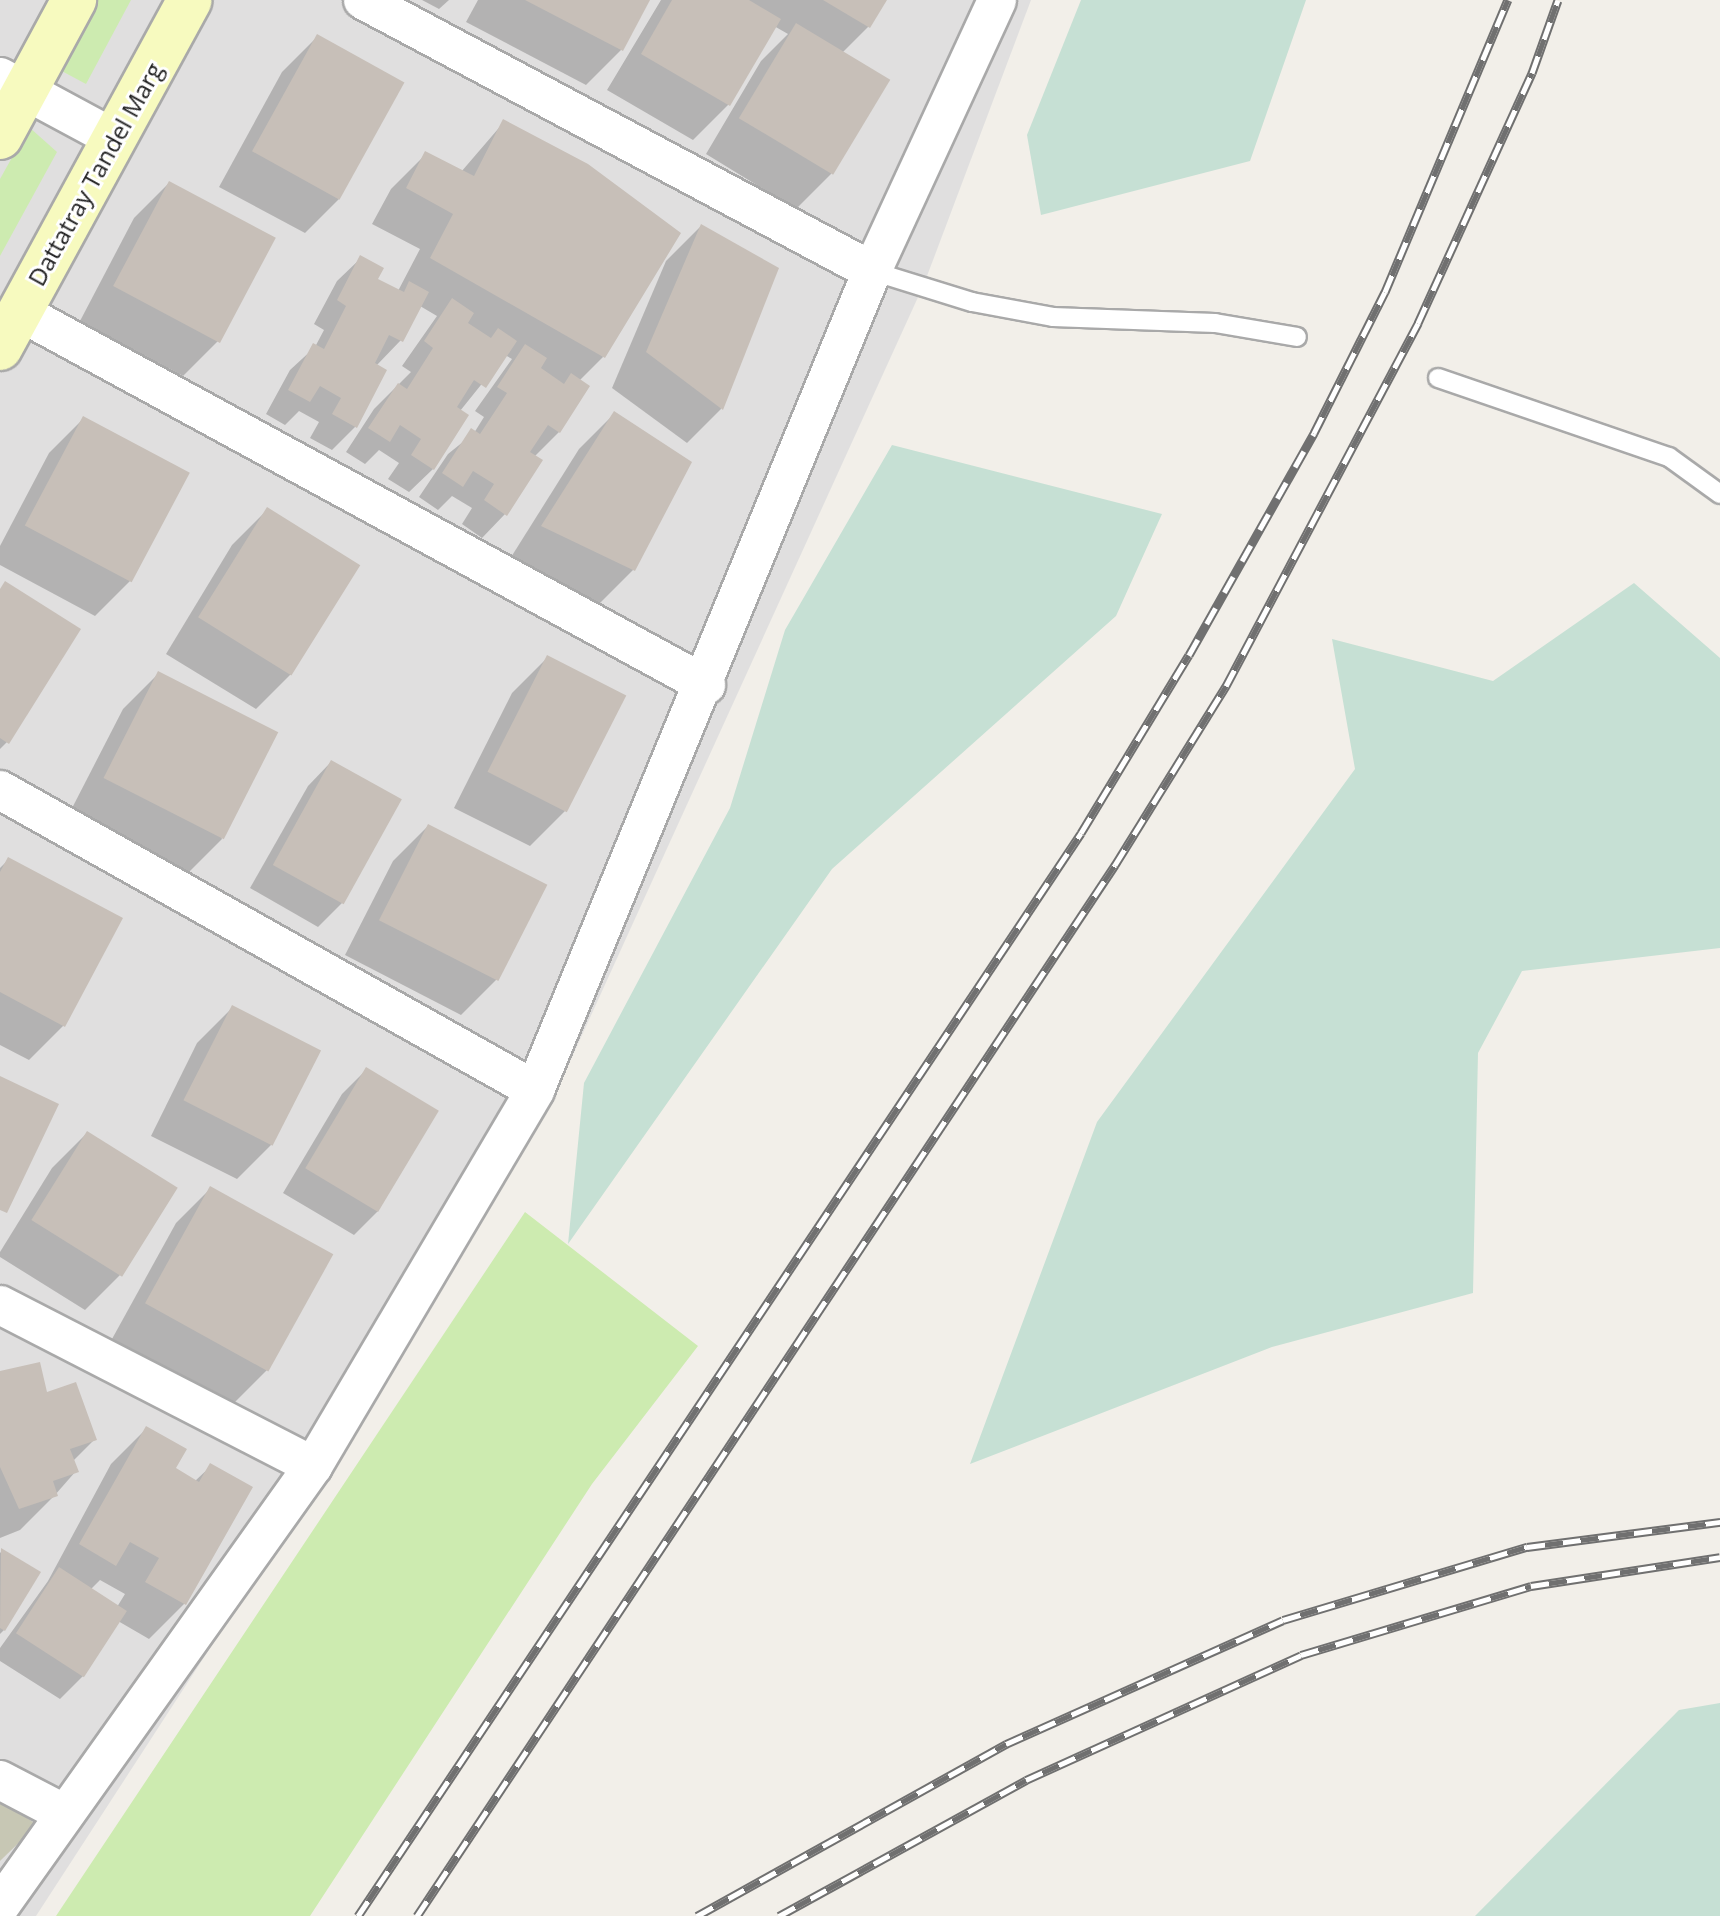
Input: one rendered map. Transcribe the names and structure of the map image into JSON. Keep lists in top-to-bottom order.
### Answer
{
  "streets": {
    "main road": ["Dattatray Tandel Marg"]
  }
}
